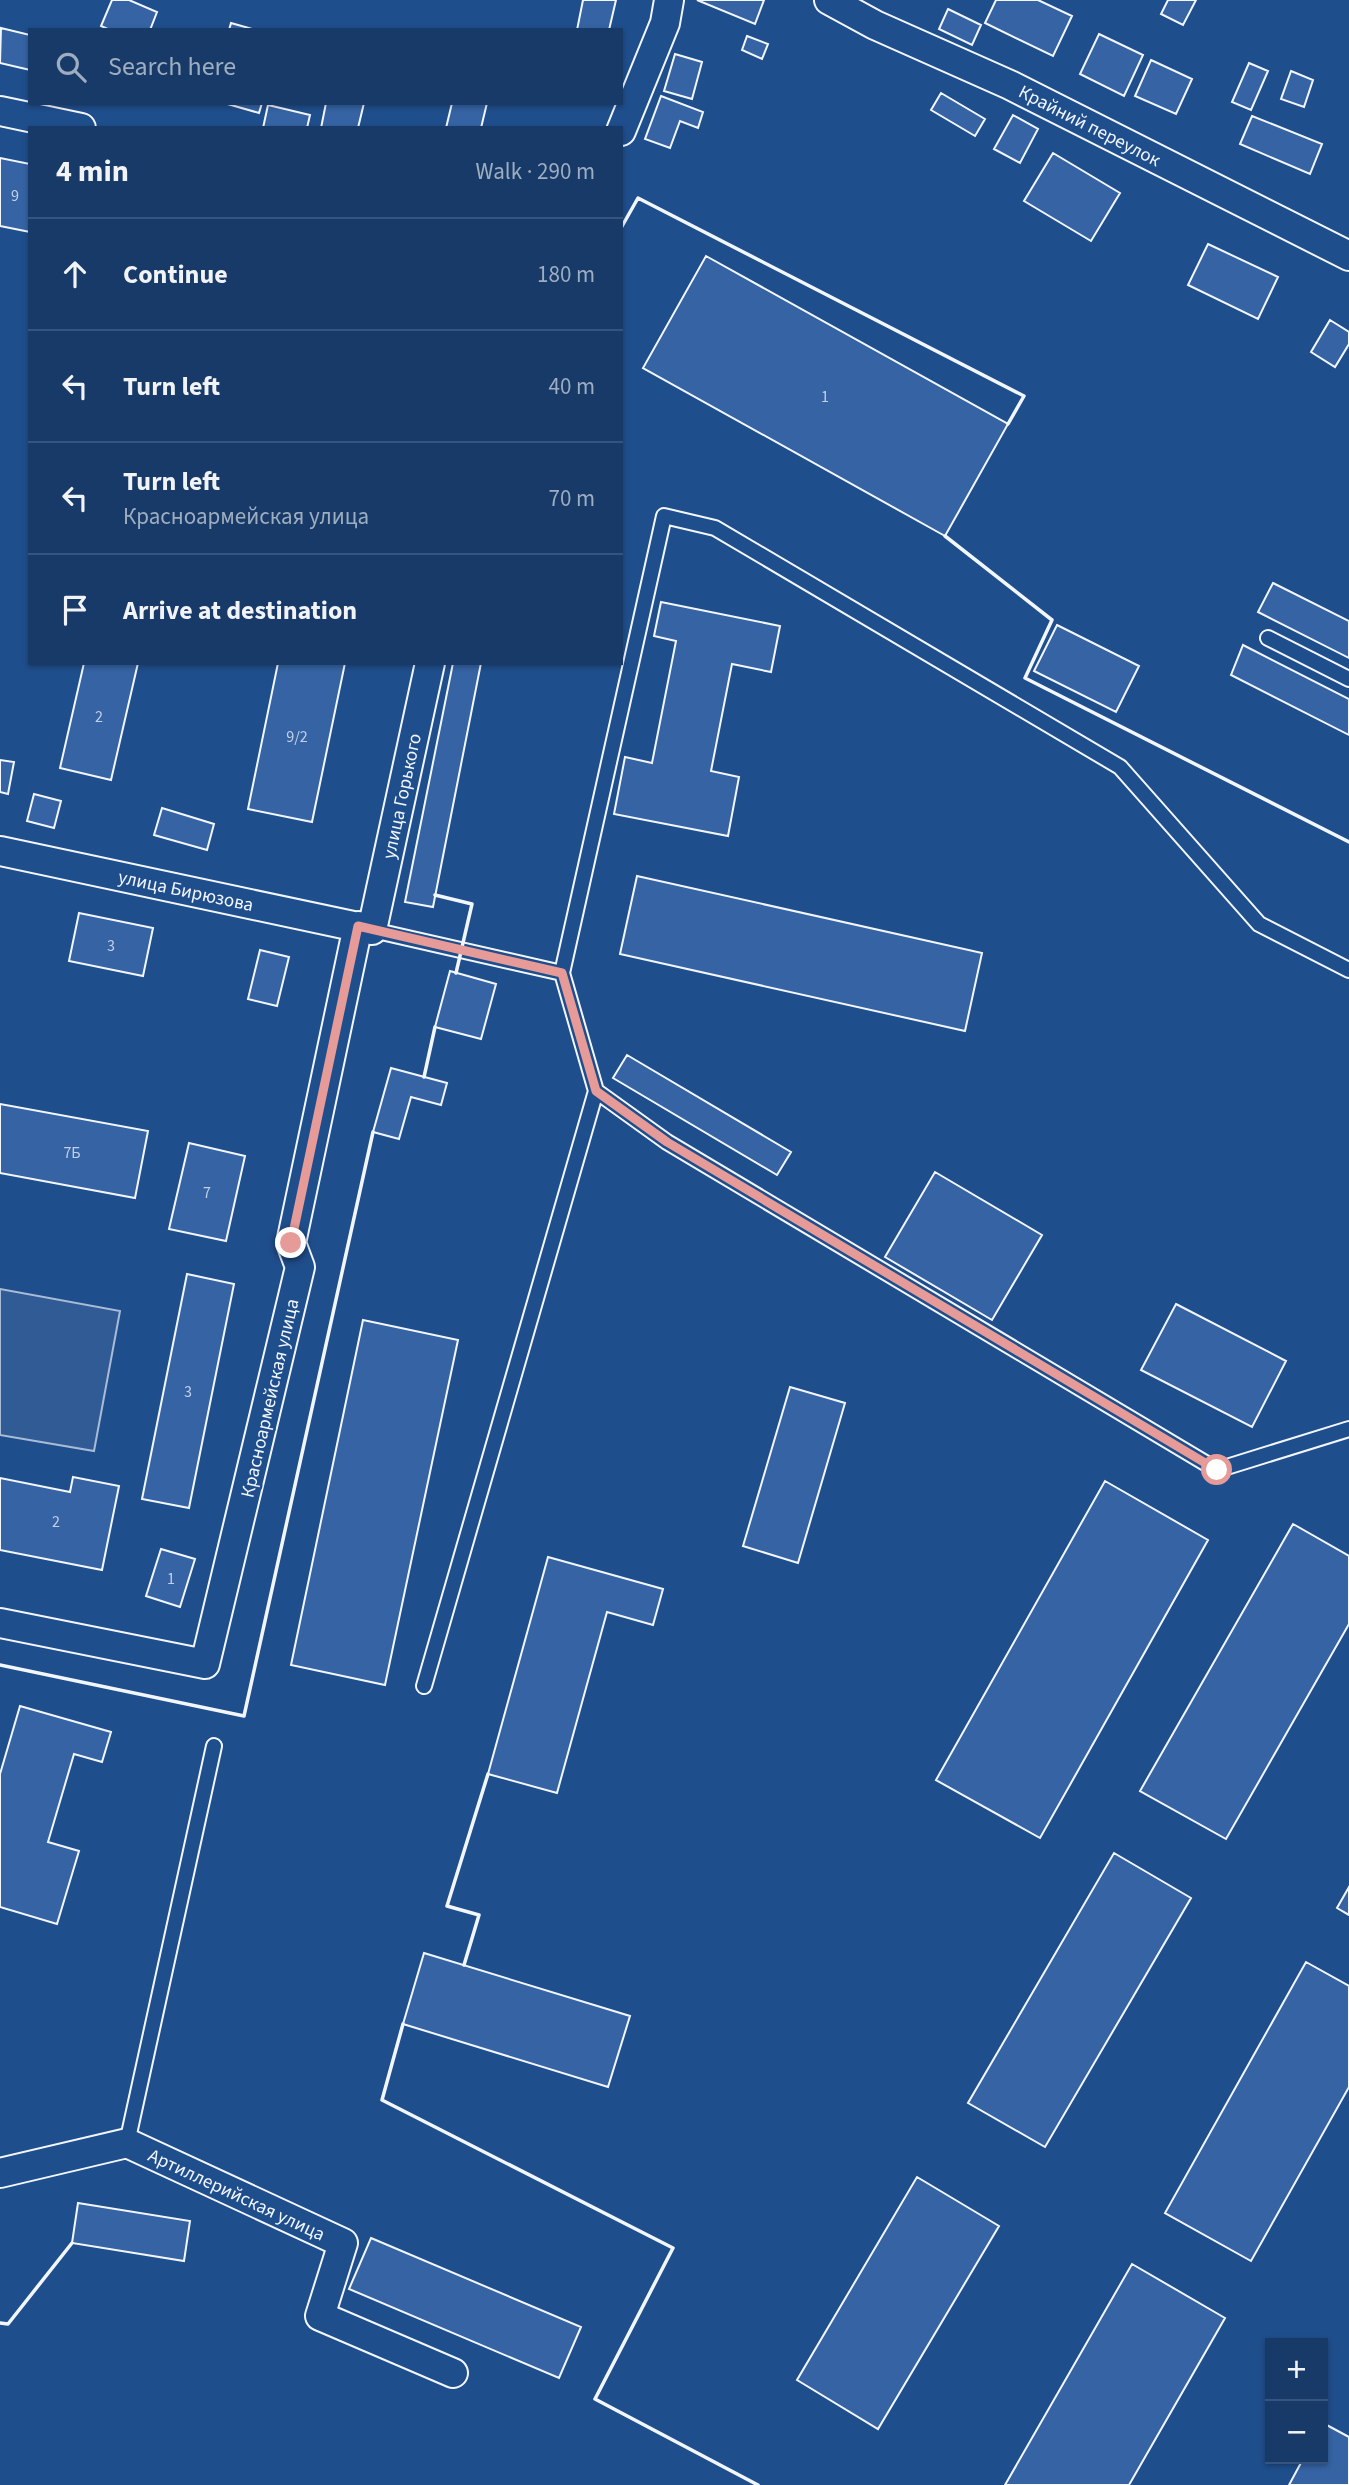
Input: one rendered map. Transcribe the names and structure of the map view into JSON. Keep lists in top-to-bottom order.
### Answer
{
  "streets": {
    "street": [
      "Крайний переулок",
      "улица Горького",
      "улица Бирюзова",
      "Красноармейская улица",
      "Артиллерийская улица"
    ]
  },
  "crossings": [
    ["улица Горького", "улица Бирюзова"],
    ["улица Горького", "Красноармейская улица"],
    ["улица Бирюзова", "Красноармейская улица"]
  ],
  "house_numbers": [
    "9",
    "1",
    "2",
    "9/2",
    "3",
    "7Б",
    "7",
    "3",
    "2",
    "1"
  ],
  "page": {
    "search": "Search here",
    "heading": ["4 min", "Walk · 290 m"],
    "list": [
      ["Continue", "180 m"],
      ["Turn left", "40 m"],
      ["Turn left", "Красноармейская улица", "70 m"],
      "Arrive at destination"
    ],
    "map_buttons": ["+", "−"]
  }
}
